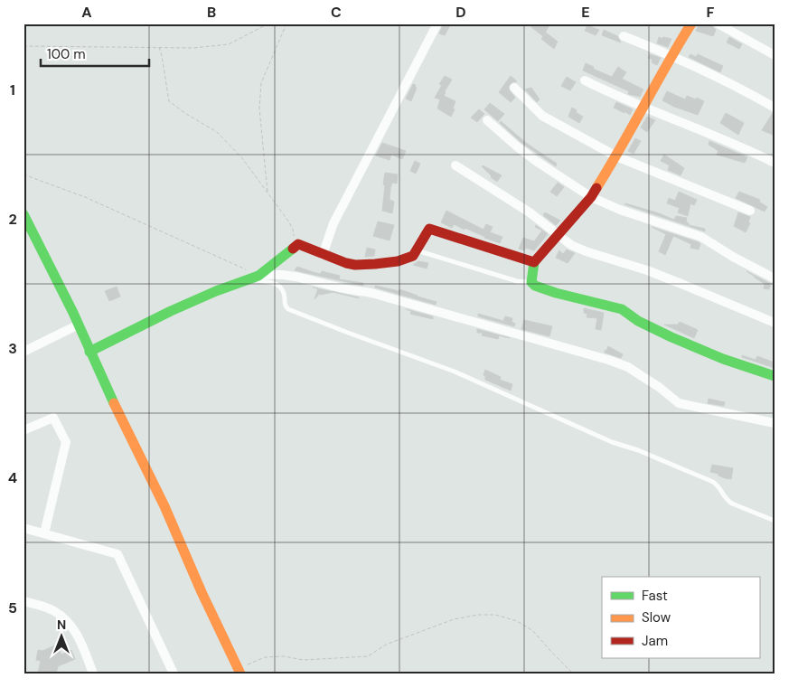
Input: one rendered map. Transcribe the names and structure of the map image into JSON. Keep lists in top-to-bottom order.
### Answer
{
  "legend": ["Fast", "Slow", "Jam"],
  "scale_bar": "100 m",
  "north": "top",
  "grid": {
    "columns": [
      "A",
      "B",
      "C",
      "D",
      "E",
      "F"
    ],
    "rows": [
      "1",
      "2",
      "3",
      "4",
      "5"
    ]
  }
}
